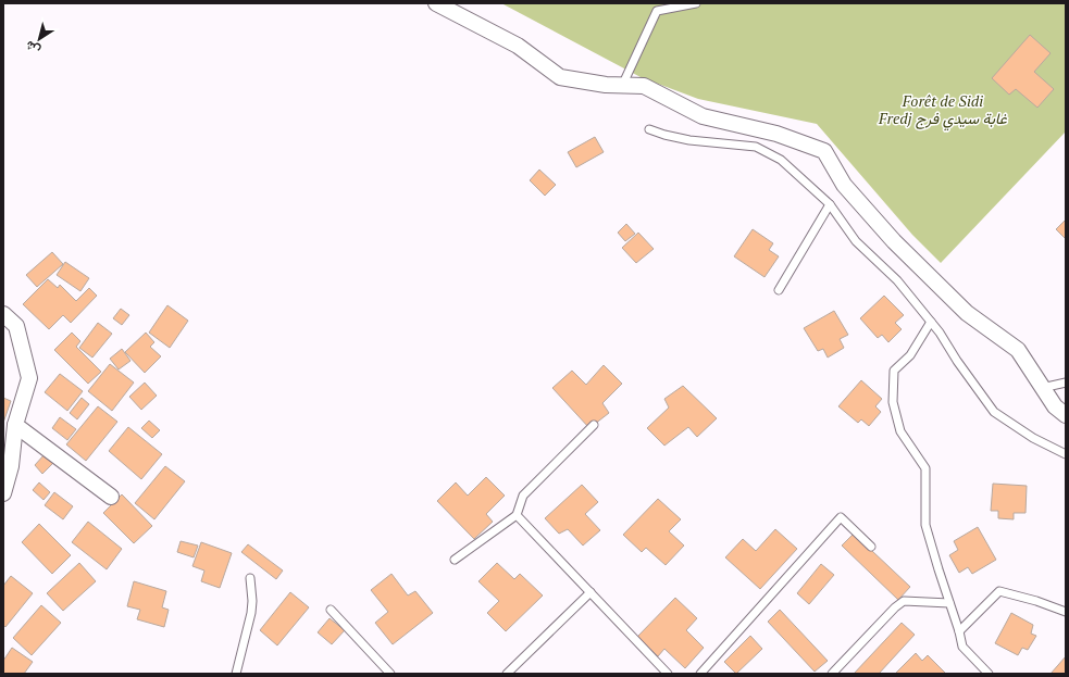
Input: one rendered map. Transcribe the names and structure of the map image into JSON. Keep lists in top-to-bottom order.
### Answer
{
  "parks": ["Forêt de Sidi Fredj غابة سيدي فرج"],
  "north": "bottom left"
}
